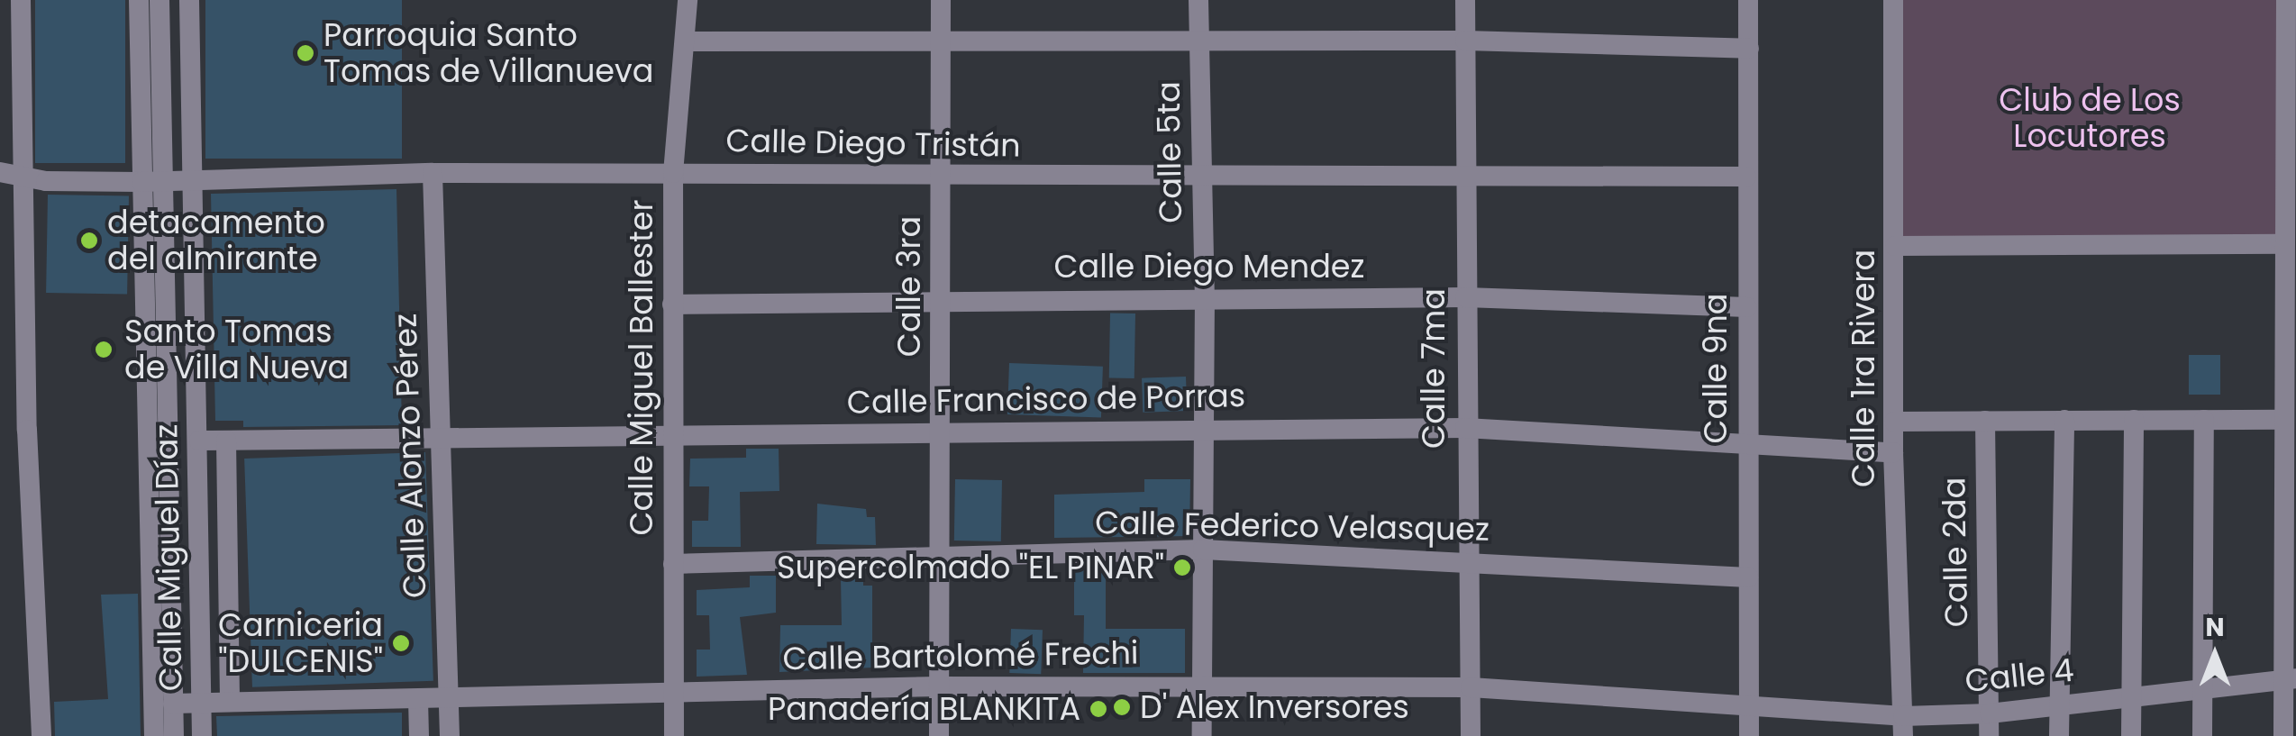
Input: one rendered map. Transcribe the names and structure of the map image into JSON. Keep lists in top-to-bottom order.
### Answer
{
  "streets": {
    "street": [
      "Calle Diego Tristán",
      "Calle 5ta",
      "Calle Diego Mendez",
      "Calle 3ra",
      "Calle Miguel Ballester",
      "Calle 7ma",
      "Calle 9na",
      "Calle 1ra Rivera",
      "Calle Francisco de Porras",
      "Calle Alonzo Pérez",
      "Calle Federico Velasquez",
      "Calle 2da",
      "Calle Miguel Díaz",
      "Calle Bartolomé Frechi",
      "Calle 4"
    ]
  },
  "crossings": [
    ["Calle Diego Tristán", "Calle 5ta"],
    ["Calle Diego Tristán", "Calle 3ra"],
    ["Calle Diego Tristán", "Calle Miguel Ballester"],
    ["Calle Diego Tristán", "Calle 7ma"],
    ["Calle Diego Tristán", "Calle 9na"],
    ["Calle Diego Tristán", "Calle Alonzo Pérez"],
    ["Calle Diego Tristán", "Calle Miguel Díaz"],
    ["Calle 5ta", "Calle Diego Mendez"],
    ["Calle 5ta", "Calle Francisco de Porras"],
    ["Calle 5ta", "Calle Federico Velasquez"],
    ["Calle 5ta", "Calle Bartolomé Frechi"],
    ["Calle Diego Mendez", "Calle 3ra"],
    ["Calle Diego Mendez", "Calle Miguel Ballester"],
    ["Calle Diego Mendez", "Calle 7ma"],
    ["Calle Diego Mendez", "Calle 9na"],
    ["Calle 3ra", "Calle Francisco de Porras"],
    ["Calle 3ra", "Calle Federico Velasquez"],
    ["Calle 3ra", "Calle Bartolomé Frechi"],
    ["Calle Miguel Ballester", "Calle Francisco de Porras"],
    ["Calle Miguel Ballester", "Calle Federico Velasquez"],
    ["Calle Miguel Ballester", "Calle Bartolomé Frechi"],
    ["Calle 7ma", "Calle Francisco de Porras"],
    ["Calle 7ma", "Calle Federico Velasquez"],
    ["Calle 7ma", "Calle Bartolomé Frechi"],
    ["Calle 9na", "Calle Francisco de Porras"],
    ["Calle 9na", "Calle Federico Velasquez"],
    ["Calle 9na", "Calle Bartolomé Frechi"],
    ["Calle 9na", "Calle 4"],
    ["Calle 1ra Rivera", "Calle Francisco de Porras"],
    ["Calle 1ra Rivera", "Calle 4"],
    ["Calle Francisco de Porras", "Calle Alonzo Pérez"],
    ["Calle Francisco de Porras", "Calle Miguel Díaz"],
    ["Calle Alonzo Pérez", "Calle Bartolomé Frechi"],
    ["Calle 2da", "Calle 4"],
    ["Calle Miguel Díaz", "Calle Bartolomé Frechi"],
    ["Calle Bartolomé Frechi", "Calle 4"]
  ],
  "parks": ["Club de Los Locutores"],
  "places": [
    "Parroquia Santo Tomas de Villanueva",
    "detacamento del almirante",
    "Santo Tomas de Villa Nueva",
    "Supercolmado \"EL PINAR\"",
    "Carniceria \"DULCENIS\"",
    "D' Alex Inversores",
    "Panadería BLANKITA"
  ],
  "north": "top"
}
